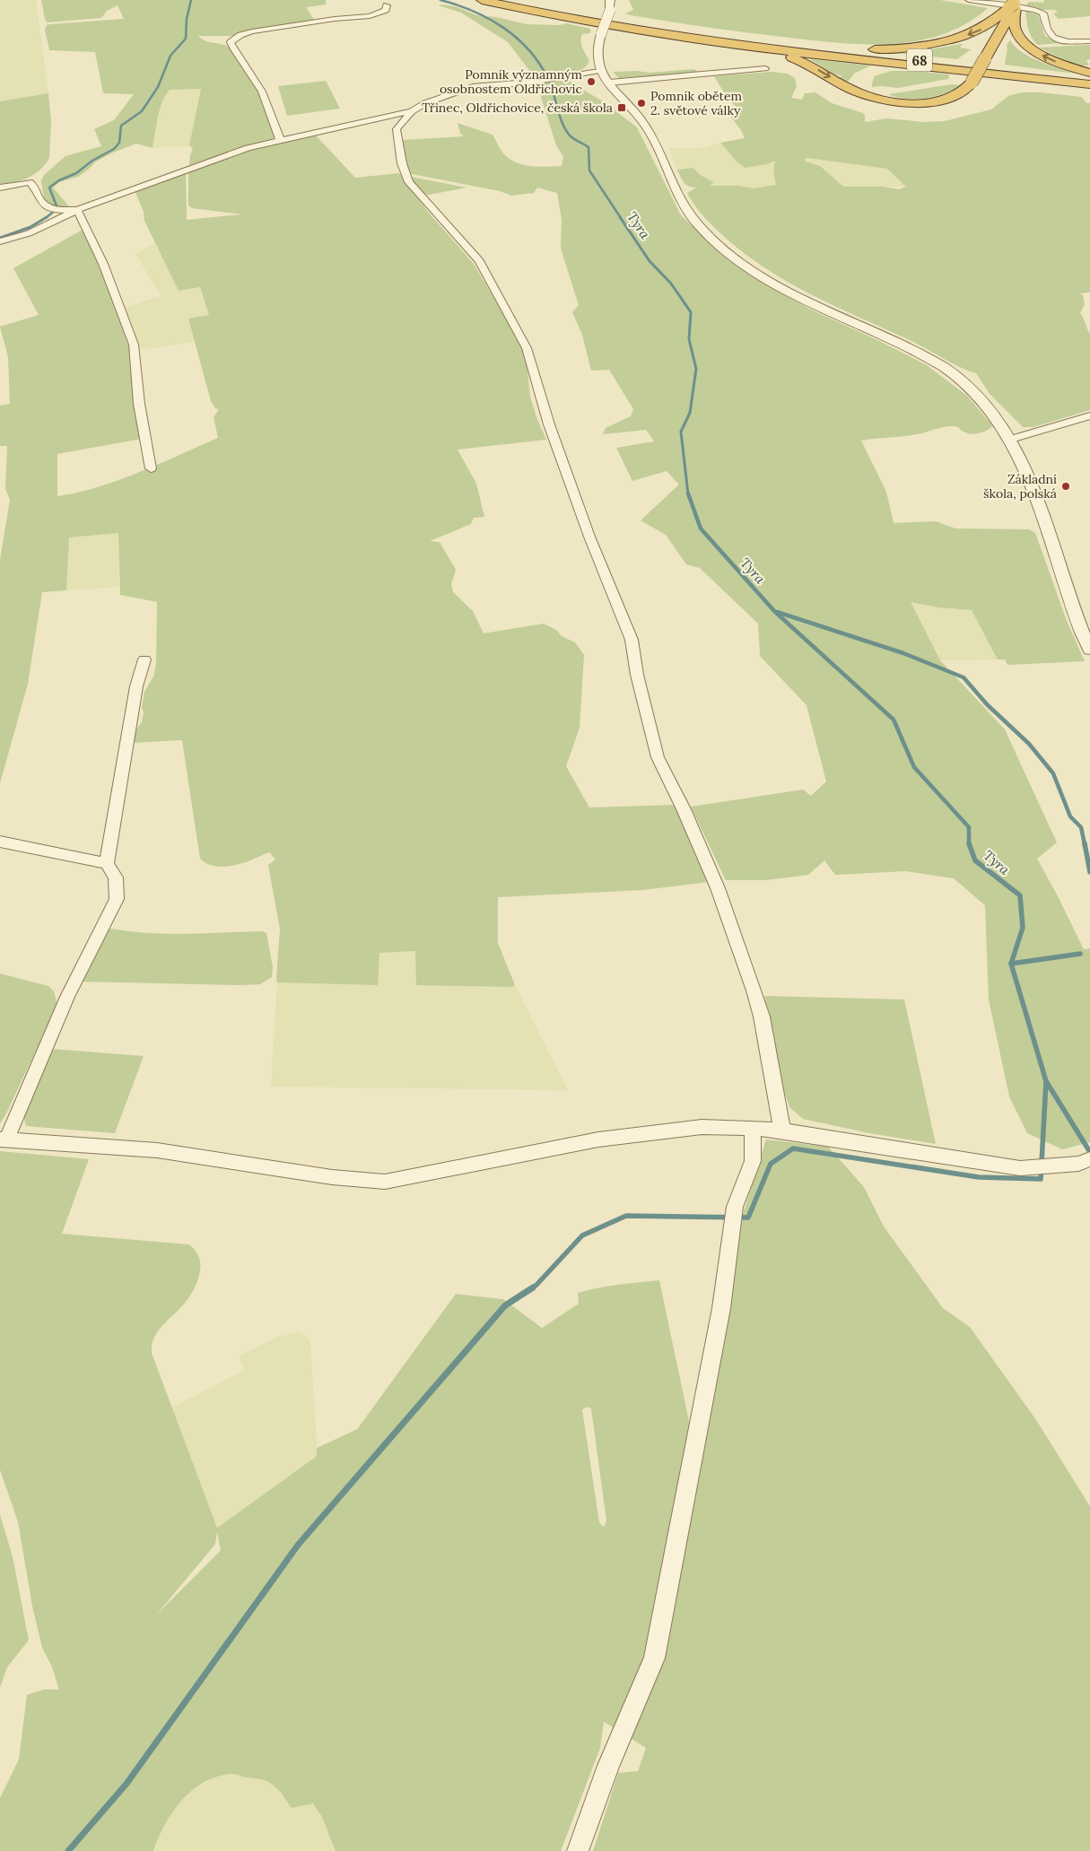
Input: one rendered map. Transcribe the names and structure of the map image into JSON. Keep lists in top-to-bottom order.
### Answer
{
  "streets": {
    "highway": ["68"]
  },
  "water": ["Tyra"],
  "places": {
    "other": ["Pomník významným osobnostem Oldřichovic", "Pomník obětem 2. světové války", "Základní škola, polská"],
    "transit": ["Třinec, Oldřichovice, česká škola"]
  }
}
